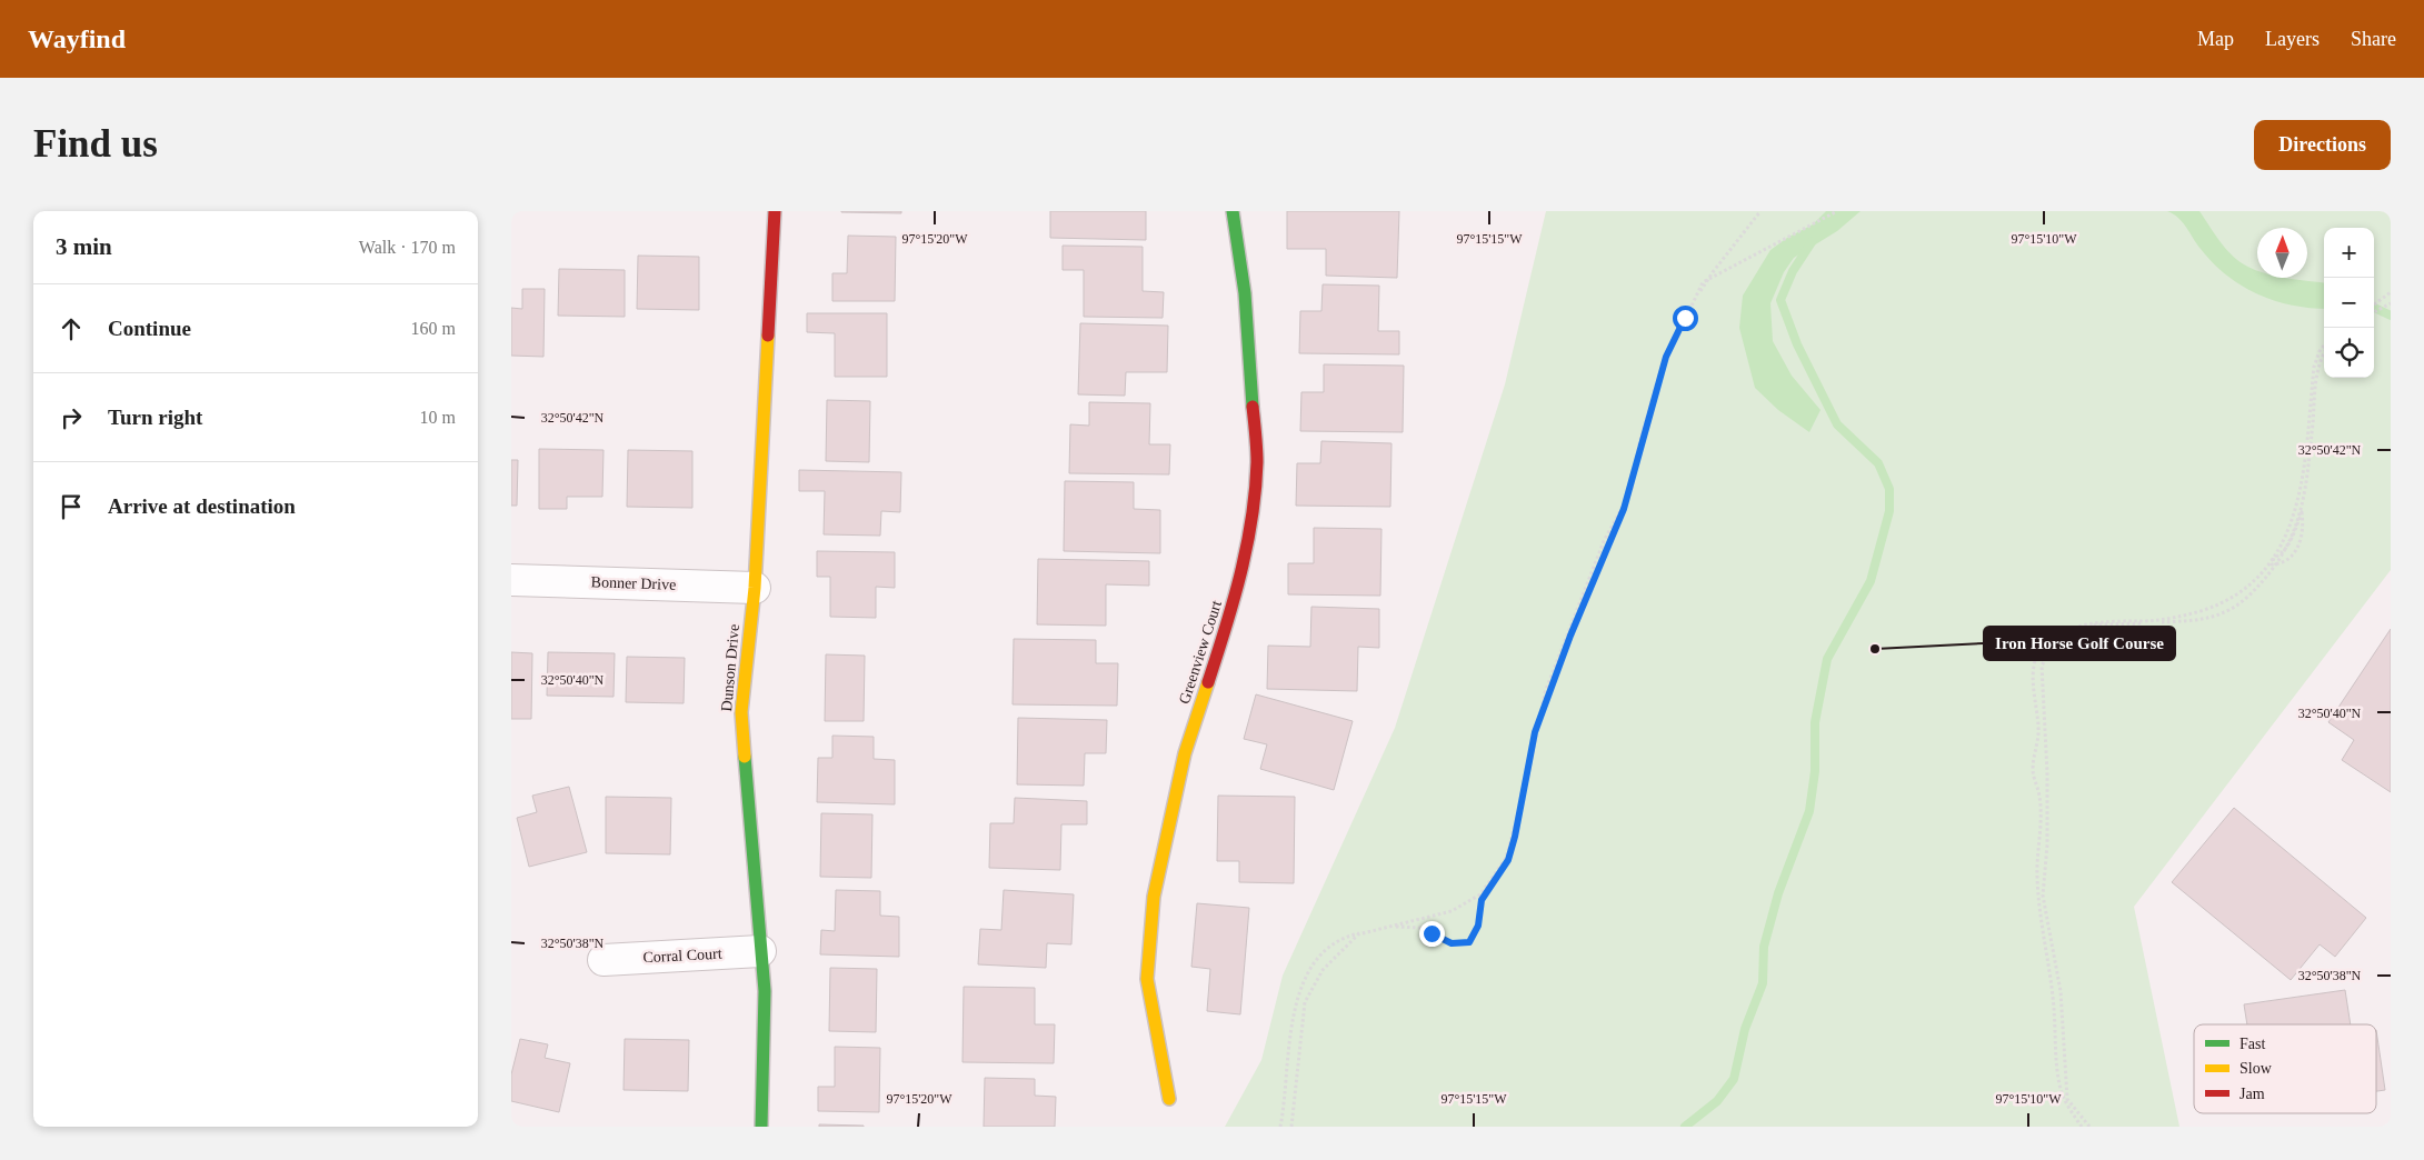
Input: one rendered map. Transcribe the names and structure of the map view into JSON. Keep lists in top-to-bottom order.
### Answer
{
  "streets": {
    "street": [
      "Bonner Drive",
      "Greenview Court",
      "Dunson Drive",
      "Corral Court"
    ]
  },
  "crossings": [
    ["Bonner Drive", "Dunson Drive"],
    ["Dunson Drive", "Corral Court"]
  ],
  "places": ["Iron Horse Golf Course"],
  "legend": ["Fast", "Slow", "Jam"],
  "north": "top",
  "page": {
    "header": "Wayfind",
    "nav": ["Map", "Layers", "Share"],
    "buttons": "Directions",
    "title": "Find us",
    "heading": ["3 min", "Walk · 170 m"],
    "map_buttons": ["+", "−"],
    "list": [
      ["Continue", "160 m"],
      ["Turn right", "10 m"],
      "Arrive at destination"
    ]
  },
  "coordinates": [
    "97°15'20\"W",
    "97°15'15\"W",
    "97°15'10\"W",
    "32°50'42\"N",
    "32°50'40\"N",
    "32°50'38\"N"
  ]
}
